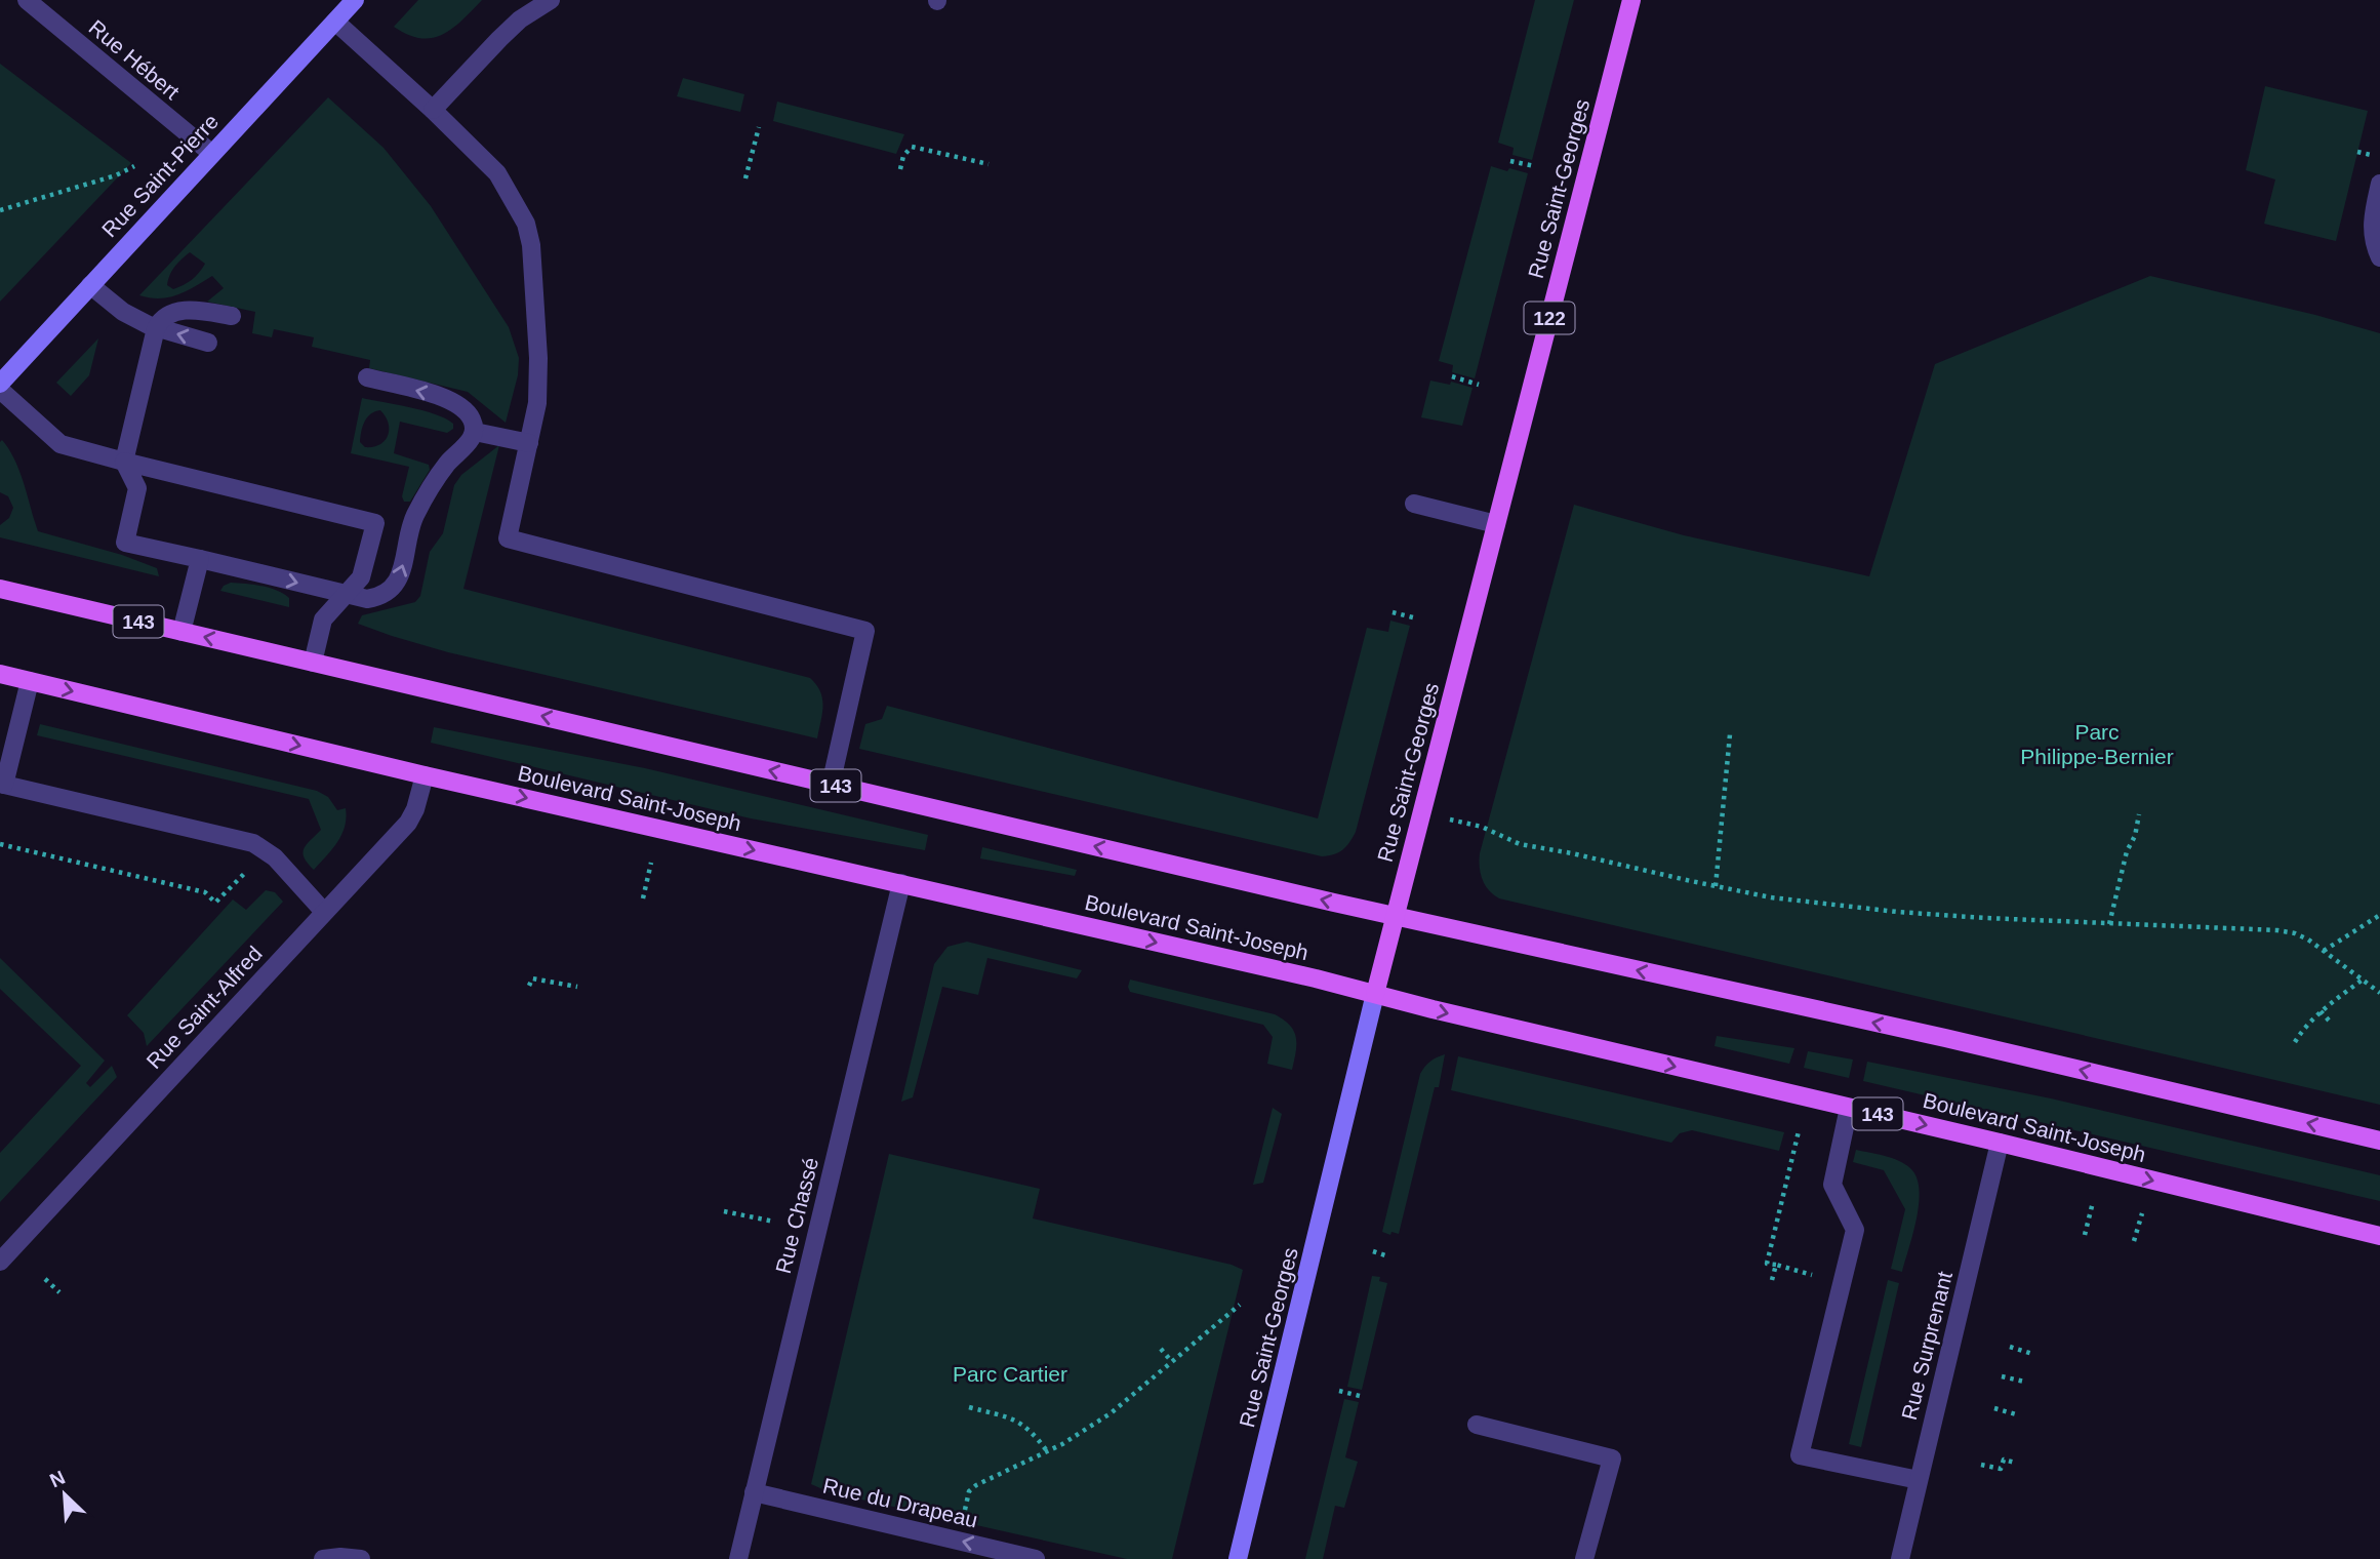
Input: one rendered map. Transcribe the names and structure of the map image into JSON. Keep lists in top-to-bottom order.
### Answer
{
  "streets": {
    "main road": [
      "Rue Saint-Georges",
      "122",
      "143",
      "Boulevard Saint-Joseph"
    ],
    "street": [
      "Rue Hébert",
      "Rue Saint-Pierre",
      "Rue Saint-Alfred",
      "Rue Chassé",
      "Rue Surprenant",
      "Rue du Drapeau"
    ]
  },
  "crossings": [
    ["Rue Hébert", "Rue Saint-Pierre"],
    ["Rue Saint-Georges", "143"],
    ["Rue Saint-Georges", "Boulevard Saint-Joseph"],
    ["Boulevard Saint-Joseph", "Rue Saint-Alfred"],
    ["Boulevard Saint-Joseph", "Rue Chassé"],
    ["Boulevard Saint-Joseph", "Rue Surprenant"],
    ["Rue Chassé", "Rue du Drapeau"]
  ],
  "one_way": ["Rue du Drapeau"],
  "parks": ["Parc Philippe-Bernier", "Parc Cartier"],
  "north": "top left"
}
